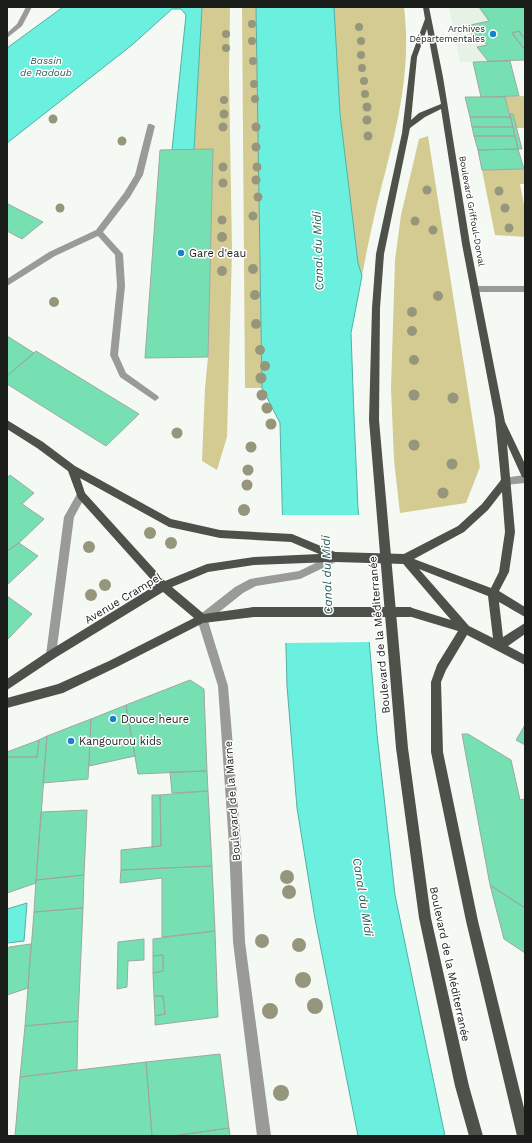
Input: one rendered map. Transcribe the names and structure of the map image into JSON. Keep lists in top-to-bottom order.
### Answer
{
  "streets": {
    "main road": ["Boulevard Griffoul-Dorval", "Avenue Crampel", "Boulevard de la Méditerranée"],
    "street": ["Boulevard de la Marne"]
  },
  "crossings": [
    ["Boulevard Griffoul-Dorval", "Boulevard de la Méditerranée"]
  ],
  "water": ["Bassin de Radoub", "Canal du Midi"],
  "places": [
    "Archives Départementales",
    "Gare d'eau",
    "Douce heure",
    "Kangourou kids"
  ]
}
